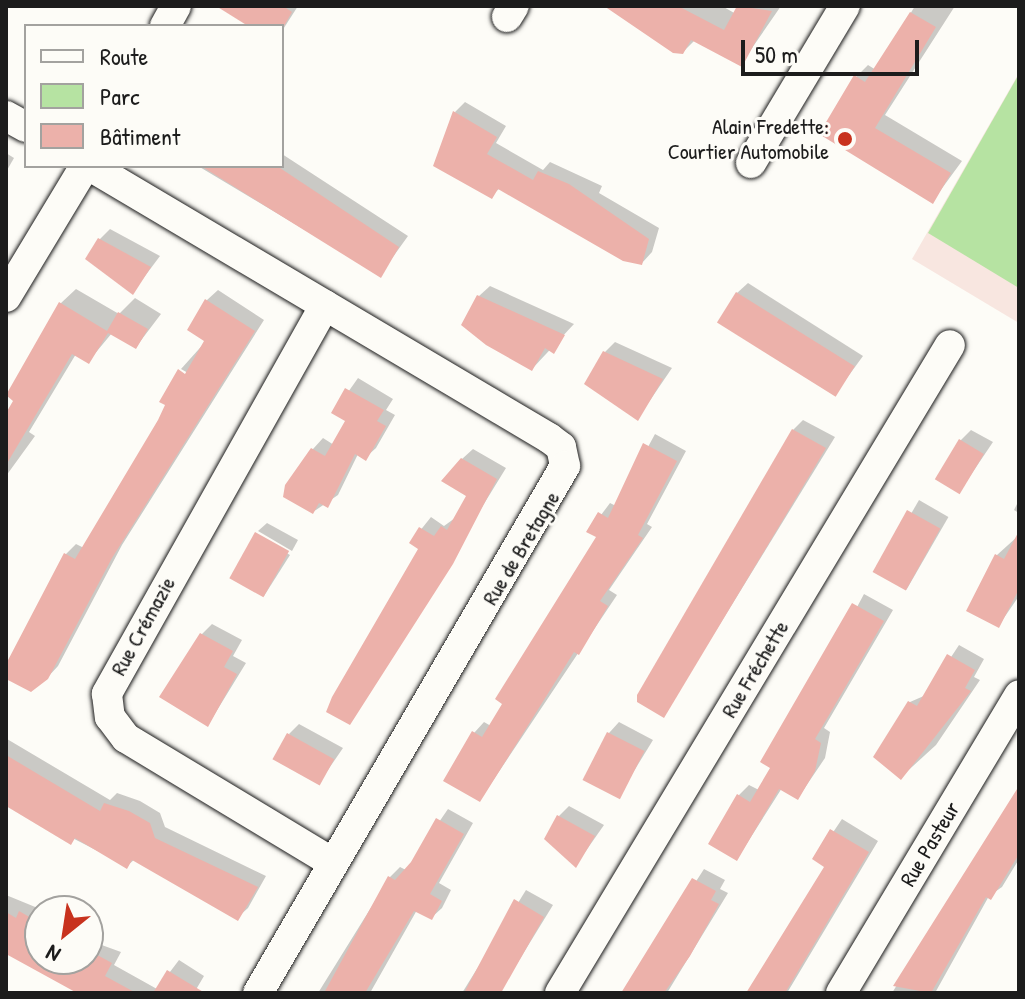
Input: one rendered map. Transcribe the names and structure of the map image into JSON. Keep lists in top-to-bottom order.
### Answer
{
  "streets": {
    "street": [
      "Rue de Bretagne",
      "Rue Crémazie",
      "Rue Fréchette",
      "Rue Pasteur"
    ]
  },
  "crossings": [
    ["Rue de Bretagne", "Rue Crémazie"]
  ],
  "places": ["Alain Fredette: Courtier Automobile"],
  "legend": ["Route", "Parc", "Bâtiment"],
  "scale_bar": "50 m",
  "north": "bottom left"
}
